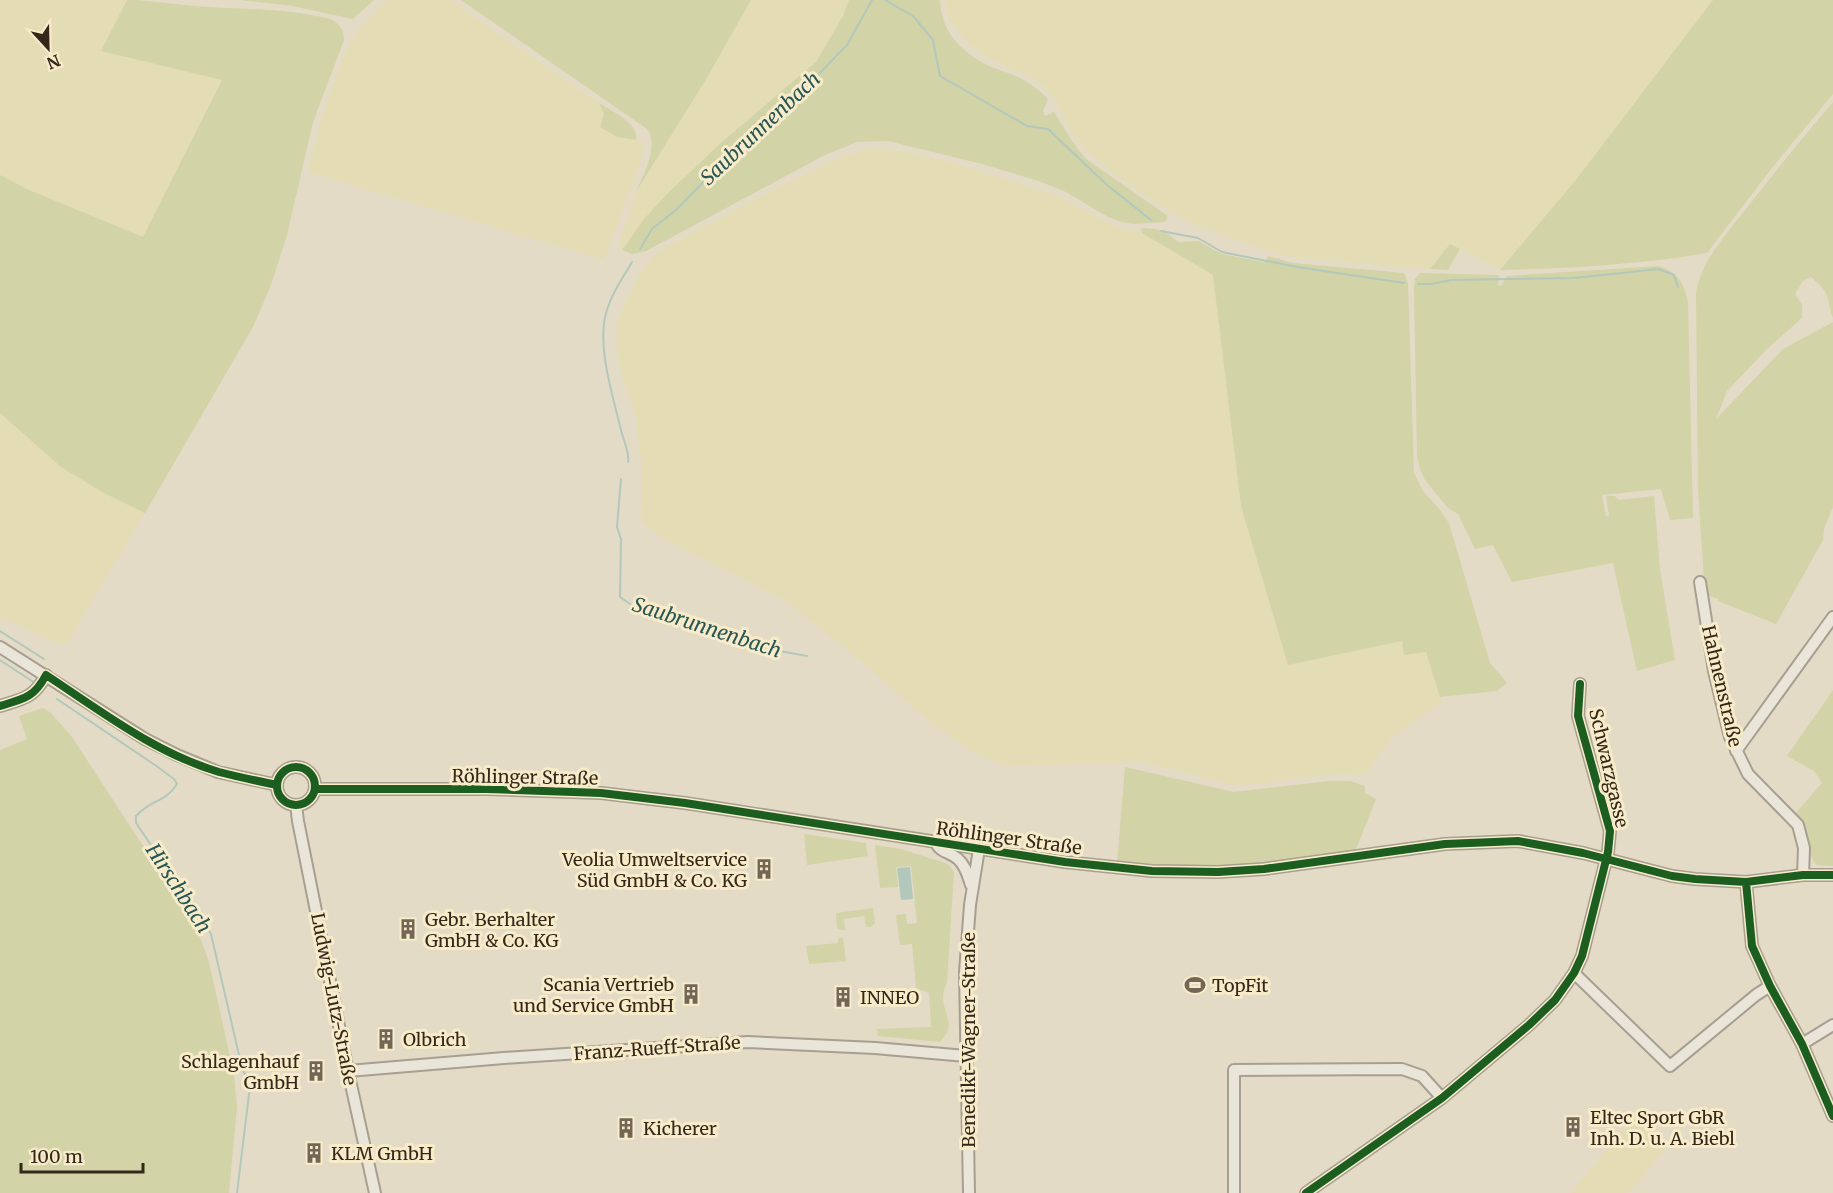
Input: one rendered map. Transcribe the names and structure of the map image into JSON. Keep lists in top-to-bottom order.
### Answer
{
  "streets": {
    "street": [
      "Hahnenstraße",
      "Schwarzgasse",
      "Röhlinger Straße",
      "Ludwig-Lutz-Straße",
      "Benedikt-Wagner-Straße",
      "Franz-Rueff-Straße"
    ]
  },
  "crossings": [
    ["Hahnenstraße", "Röhlinger Straße"],
    ["Schwarzgasse", "Röhlinger Straße"],
    ["Röhlinger Straße", "Ludwig-Lutz-Straße"],
    ["Röhlinger Straße", "Benedikt-Wagner-Straße"],
    ["Ludwig-Lutz-Straße", "Franz-Rueff-Straße"],
    ["Benedikt-Wagner-Straße", "Franz-Rueff-Straße"]
  ],
  "water": ["Saubrunnenbach", "Hirschbach"],
  "places": {
    "building": [
      "Veolia Umweltservice Süd GmbH & Co. KG",
      "Gebr. Berhalter GmbH & Co. KG",
      "Scania Vertrieb und Service GmbH",
      "INNEO",
      "Olbrich",
      "Schlagenhauf GmbH",
      "Eltec Sport GbR Inh. D. u. A. Biebl",
      "Kicherer",
      "KLM GmbH"
    ],
    "sports": ["TopFit"]
  },
  "scale_bar": "100 m",
  "north": "bottom"
}
